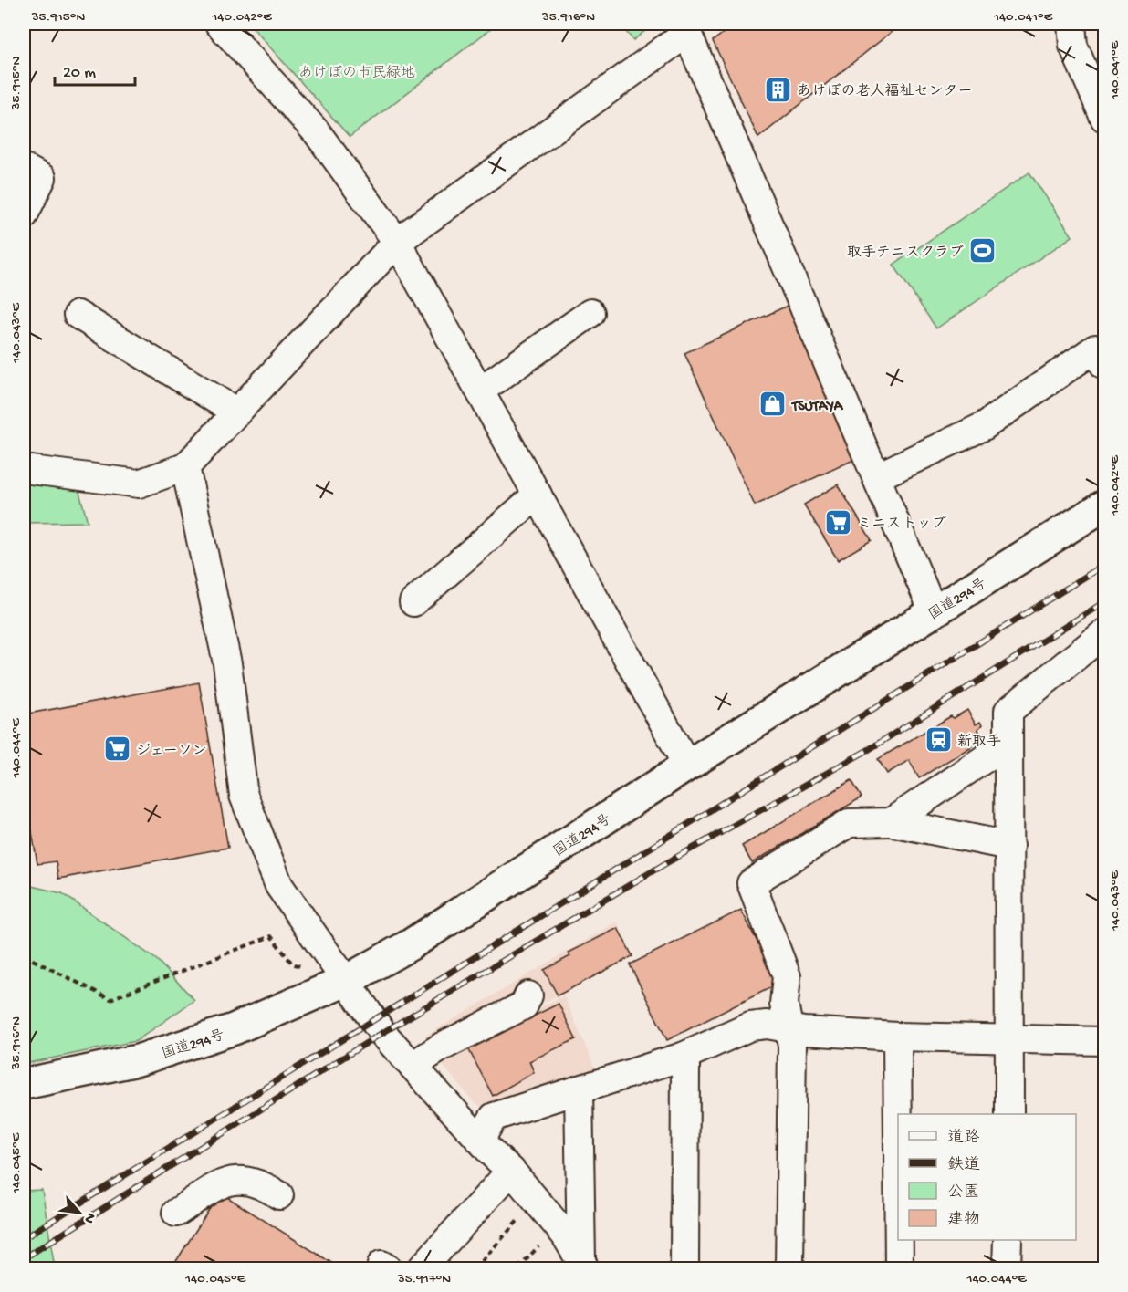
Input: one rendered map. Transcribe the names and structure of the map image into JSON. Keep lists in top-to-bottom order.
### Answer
{
  "streets": {
    "highway": ["国道294号"]
  },
  "parks": ["あけぼの市民緑地"],
  "places": {
    "building": ["あけぼの老人福祉センター"],
    "sports": ["取手テニスクラブ"],
    "shop": ["TSUTAYA"],
    "supermarket": ["ミニストップ", "ジェーソン"],
    "station": ["新取手"]
  },
  "legend": [
    "道路",
    "鉄道",
    "公園",
    "建物"
  ],
  "scale_bar": "20 m",
  "north": "bottom right",
  "coordinates": [
    "35.915°N",
    "140.042°E",
    "35.916°N",
    "140.041°E",
    "140.043°E",
    "140.044°E",
    "140.045°E",
    "35.917°N"
  ]
}
